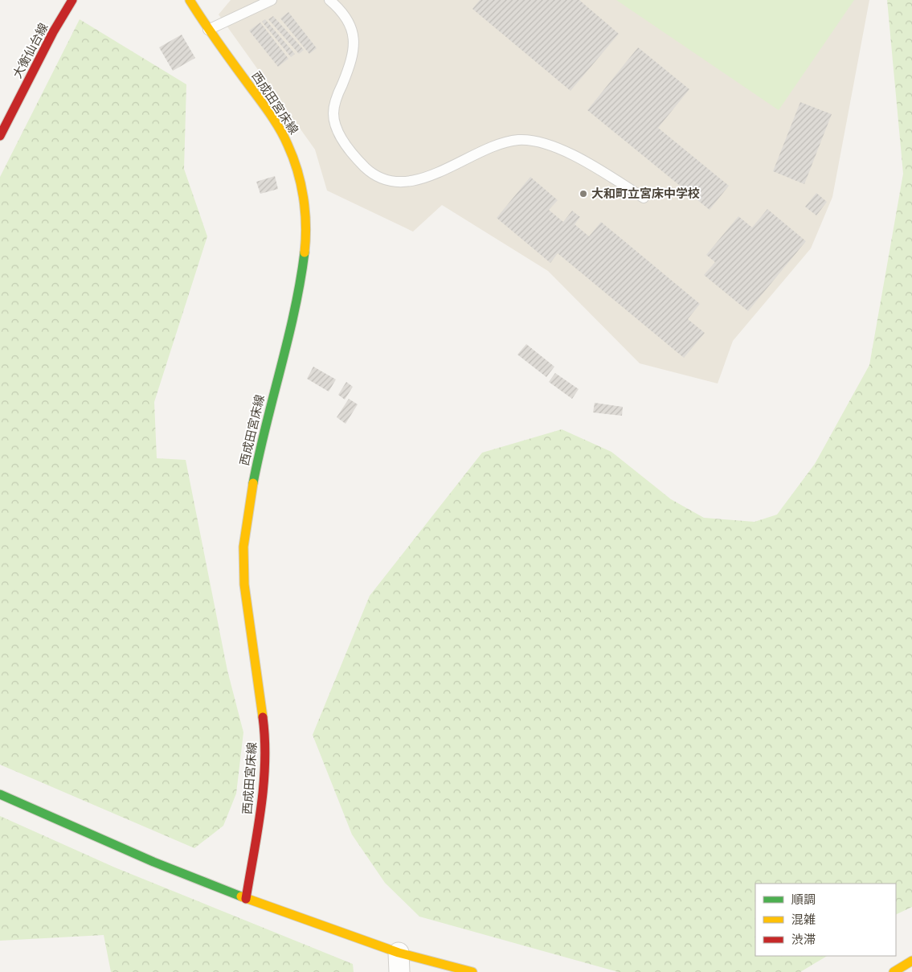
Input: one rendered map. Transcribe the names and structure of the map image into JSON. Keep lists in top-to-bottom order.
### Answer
{
  "streets": {
    "main road": ["大衡仙台線", "西成田宮床線"]
  },
  "places": ["大和町立宮床中学校"],
  "legend": ["順調", "混雑", "渋滞"]
}
